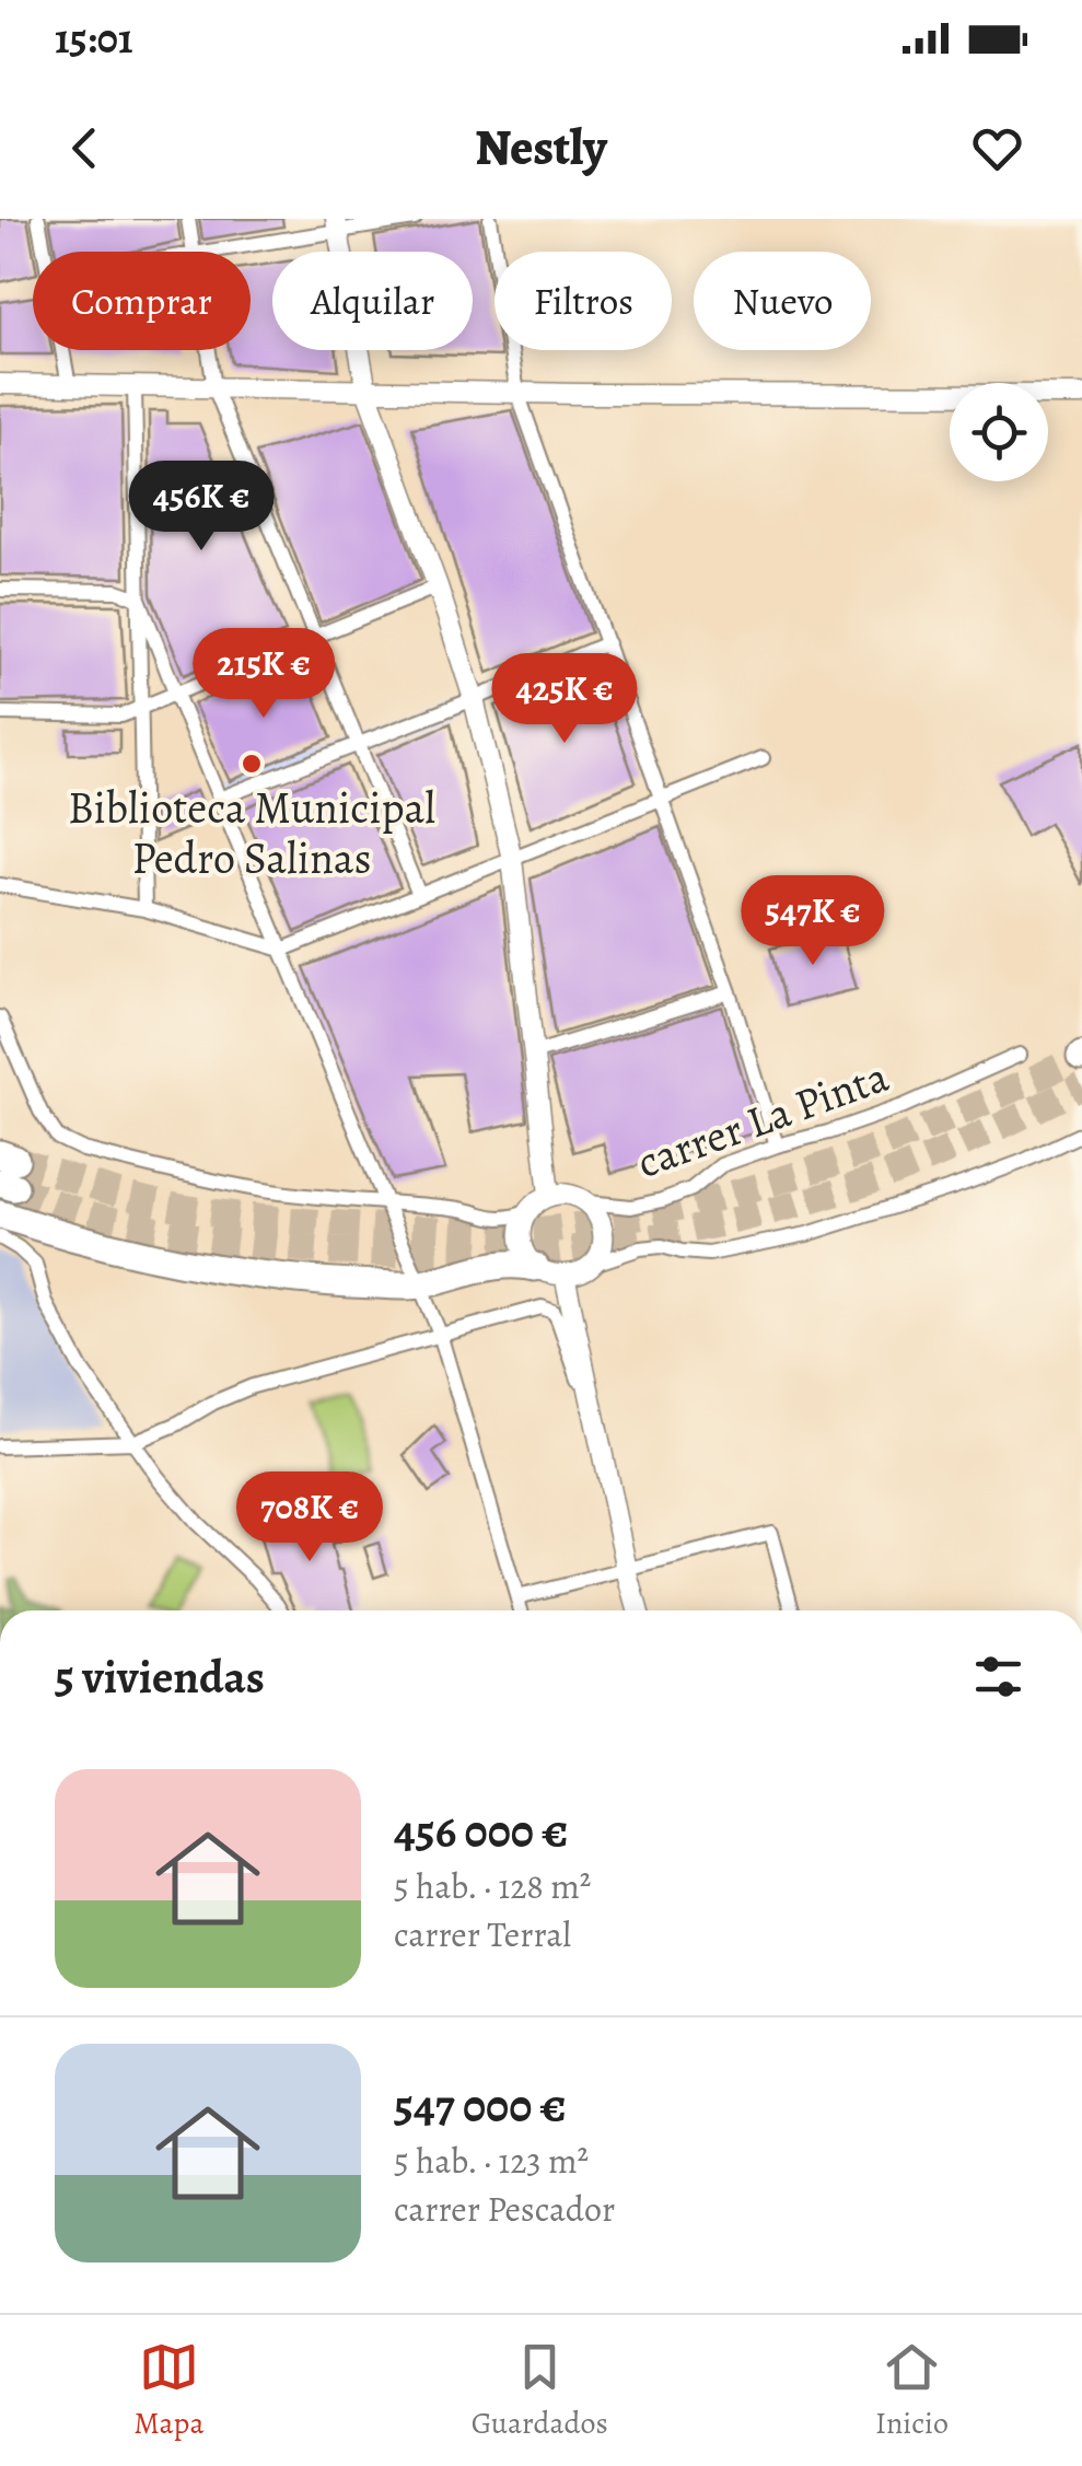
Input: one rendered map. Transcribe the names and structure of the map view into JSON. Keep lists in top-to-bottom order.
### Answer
{
  "streets": {
    "street": ["carrer La Pinta"]
  },
  "places": ["Biblioteca Municipal Pedro Salinas"],
  "page": {
    "status": "15:01",
    "header": "Nestly",
    "chip": [
      "Comprar",
      "Alquilar",
      "Filtros",
      "Nuevo"
    ],
    "price": [
      "456K €",
      "215K €",
      "425K €",
      "547K €",
      "708K €"
    ],
    "heading": "5 viviendas",
    "list": [
      {
        "name": "456 000 €",
        "note": "5 hab. · 128 m² · carrer Terral"
      },
      {
        "name": "547 000 €",
        "note": "5 hab. · 123 m² · carrer Pescador"
      }
    ],
    "tabs": ["Mapa", "Guardados", "Inicio"]
  }
}
